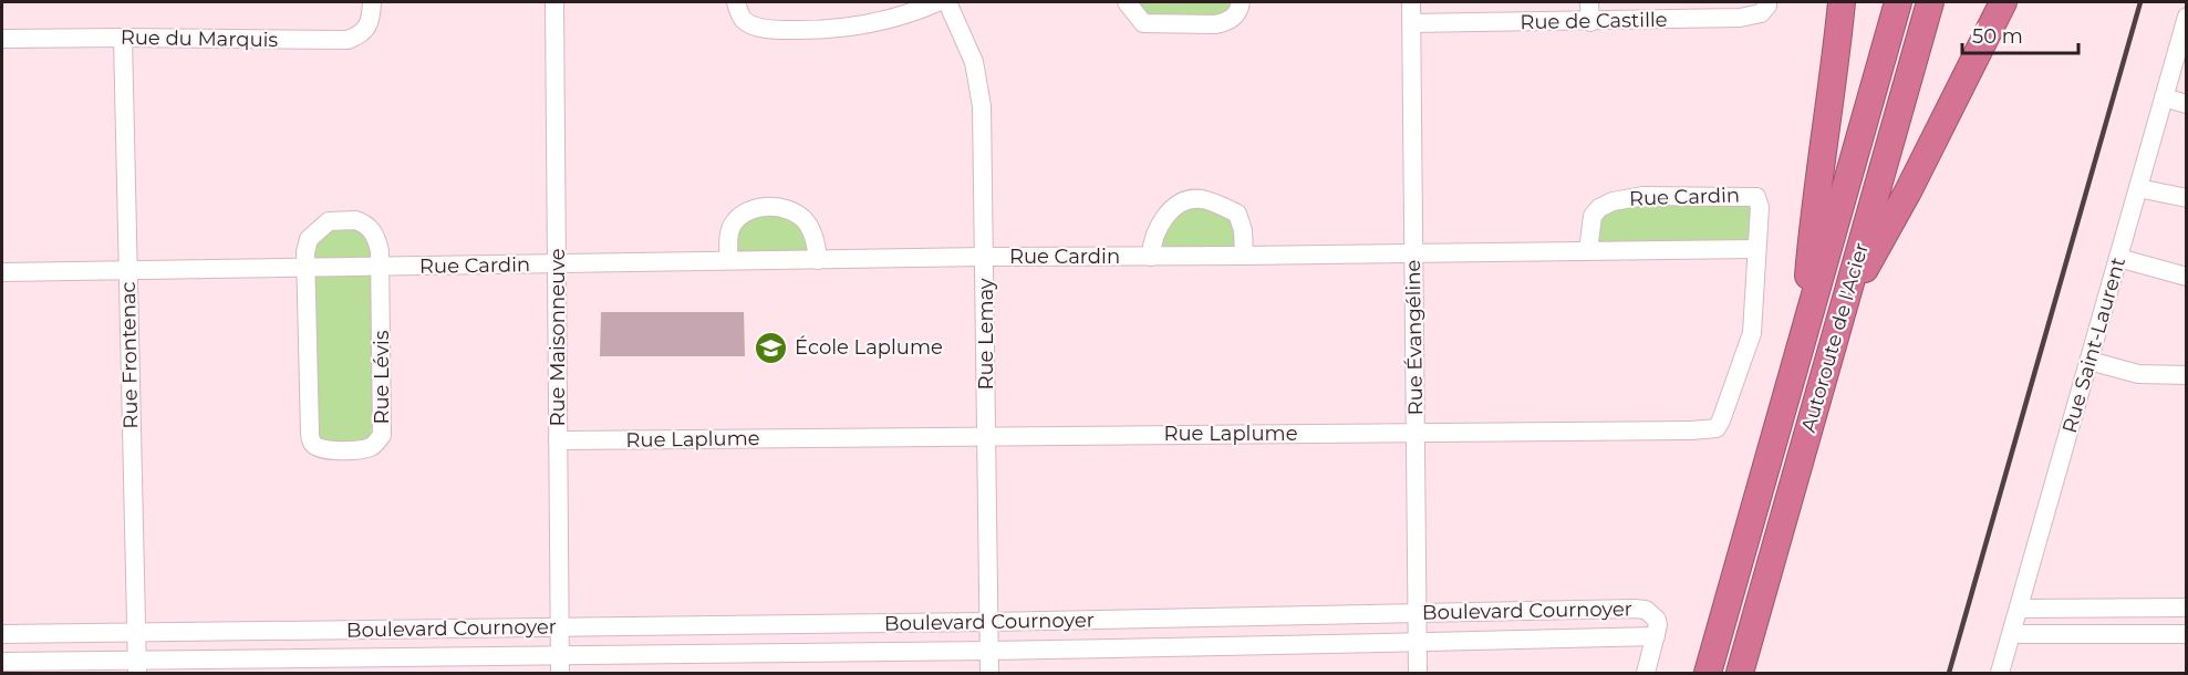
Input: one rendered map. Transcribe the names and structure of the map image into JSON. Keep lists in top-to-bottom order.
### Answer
{
  "streets": {
    "highway": ["Autoroute de l'Acier"],
    "street": [
      "Rue de Castille",
      "Rue du Marquis",
      "Rue Cardin",
      "Rue Lemay",
      "Rue Maisonneuve",
      "Rue Évangéline",
      "Rue Saint-Laurent",
      "Rue Frontenac",
      "Rue Lévis",
      "Rue Laplume",
      "Boulevard Cournoyer"
    ]
  },
  "crossings": [
    ["Rue de Castille", "Rue Évangéline"],
    ["Rue du Marquis", "Rue Frontenac"],
    ["Rue Cardin", "Rue Lemay"],
    ["Rue Cardin", "Rue Maisonneuve"],
    ["Rue Cardin", "Rue Évangéline"],
    ["Rue Cardin", "Rue Frontenac"],
    ["Rue Cardin", "Rue Lévis"],
    ["Rue Cardin", "Rue Laplume"],
    ["Rue Lemay", "Rue Laplume"],
    ["Rue Lemay", "Boulevard Cournoyer"],
    ["Rue Maisonneuve", "Rue Laplume"],
    ["Rue Maisonneuve", "Boulevard Cournoyer"],
    ["Rue Évangéline", "Rue Laplume"],
    ["Rue Évangéline", "Boulevard Cournoyer"],
    ["Rue Frontenac", "Boulevard Cournoyer"]
  ],
  "places": {
    "school or university": ["École Laplume"]
  },
  "scale_bar": "50 m"
}
